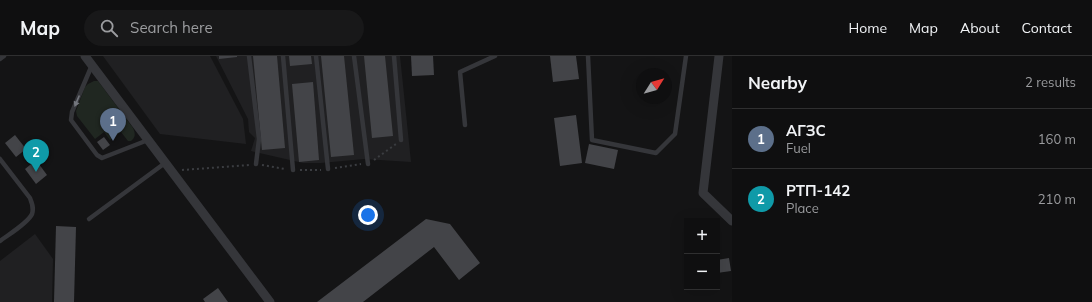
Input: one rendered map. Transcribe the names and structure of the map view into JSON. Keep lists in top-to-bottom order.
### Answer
{
  "north": "top right",
  "page": {
    "header": "Map",
    "search": "Search here",
    "nav": [
      "Home",
      "Map",
      "About",
      "Contact"
    ],
    "heading": ["Nearby", "2 results"],
    "pins": ["1", "2"],
    "list": [
      {
        "mark": "1",
        "name": "АГЗС",
        "note": "Fuel",
        "value": "160 m"
      },
      {
        "mark": "2",
        "name": "РТП-142",
        "note": "Place",
        "value": "210 m"
      }
    ],
    "map_buttons": ["+", "−"]
  }
}
